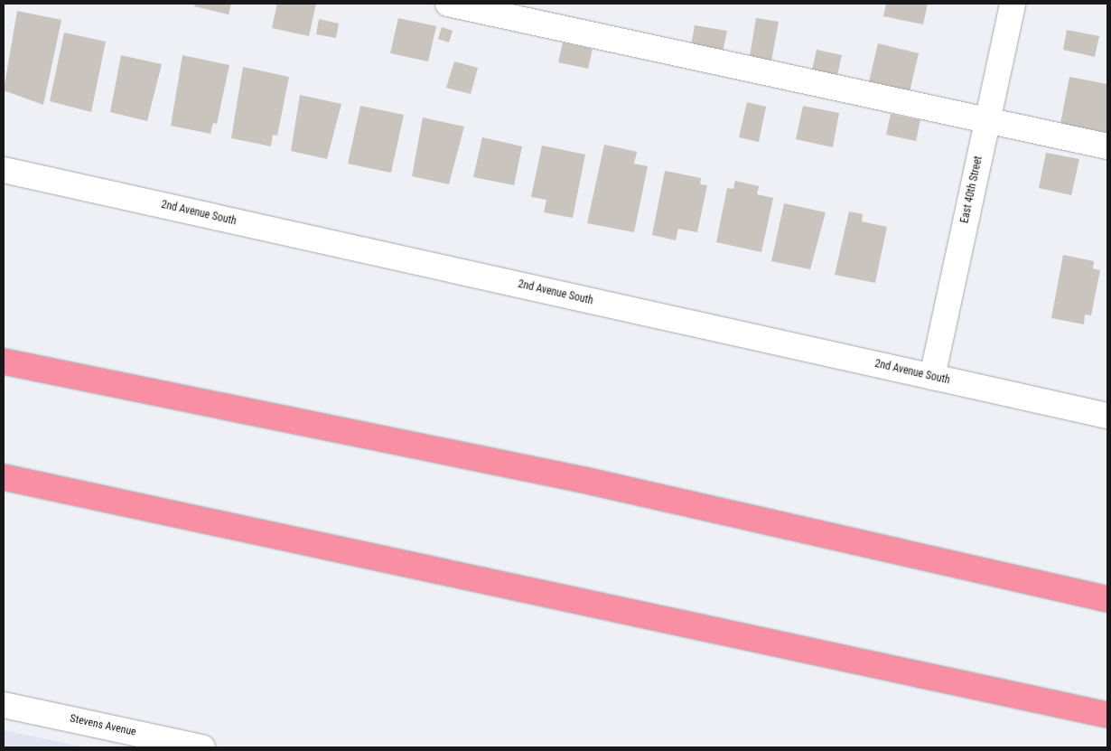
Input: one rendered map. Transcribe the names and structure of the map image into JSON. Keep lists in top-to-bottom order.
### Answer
{
  "streets": {
    "street": ["East 40th Street", "2nd Avenue South", "Stevens Avenue"]
  },
  "crossings": [
    ["East 40th Street", "2nd Avenue South"]
  ]
}
